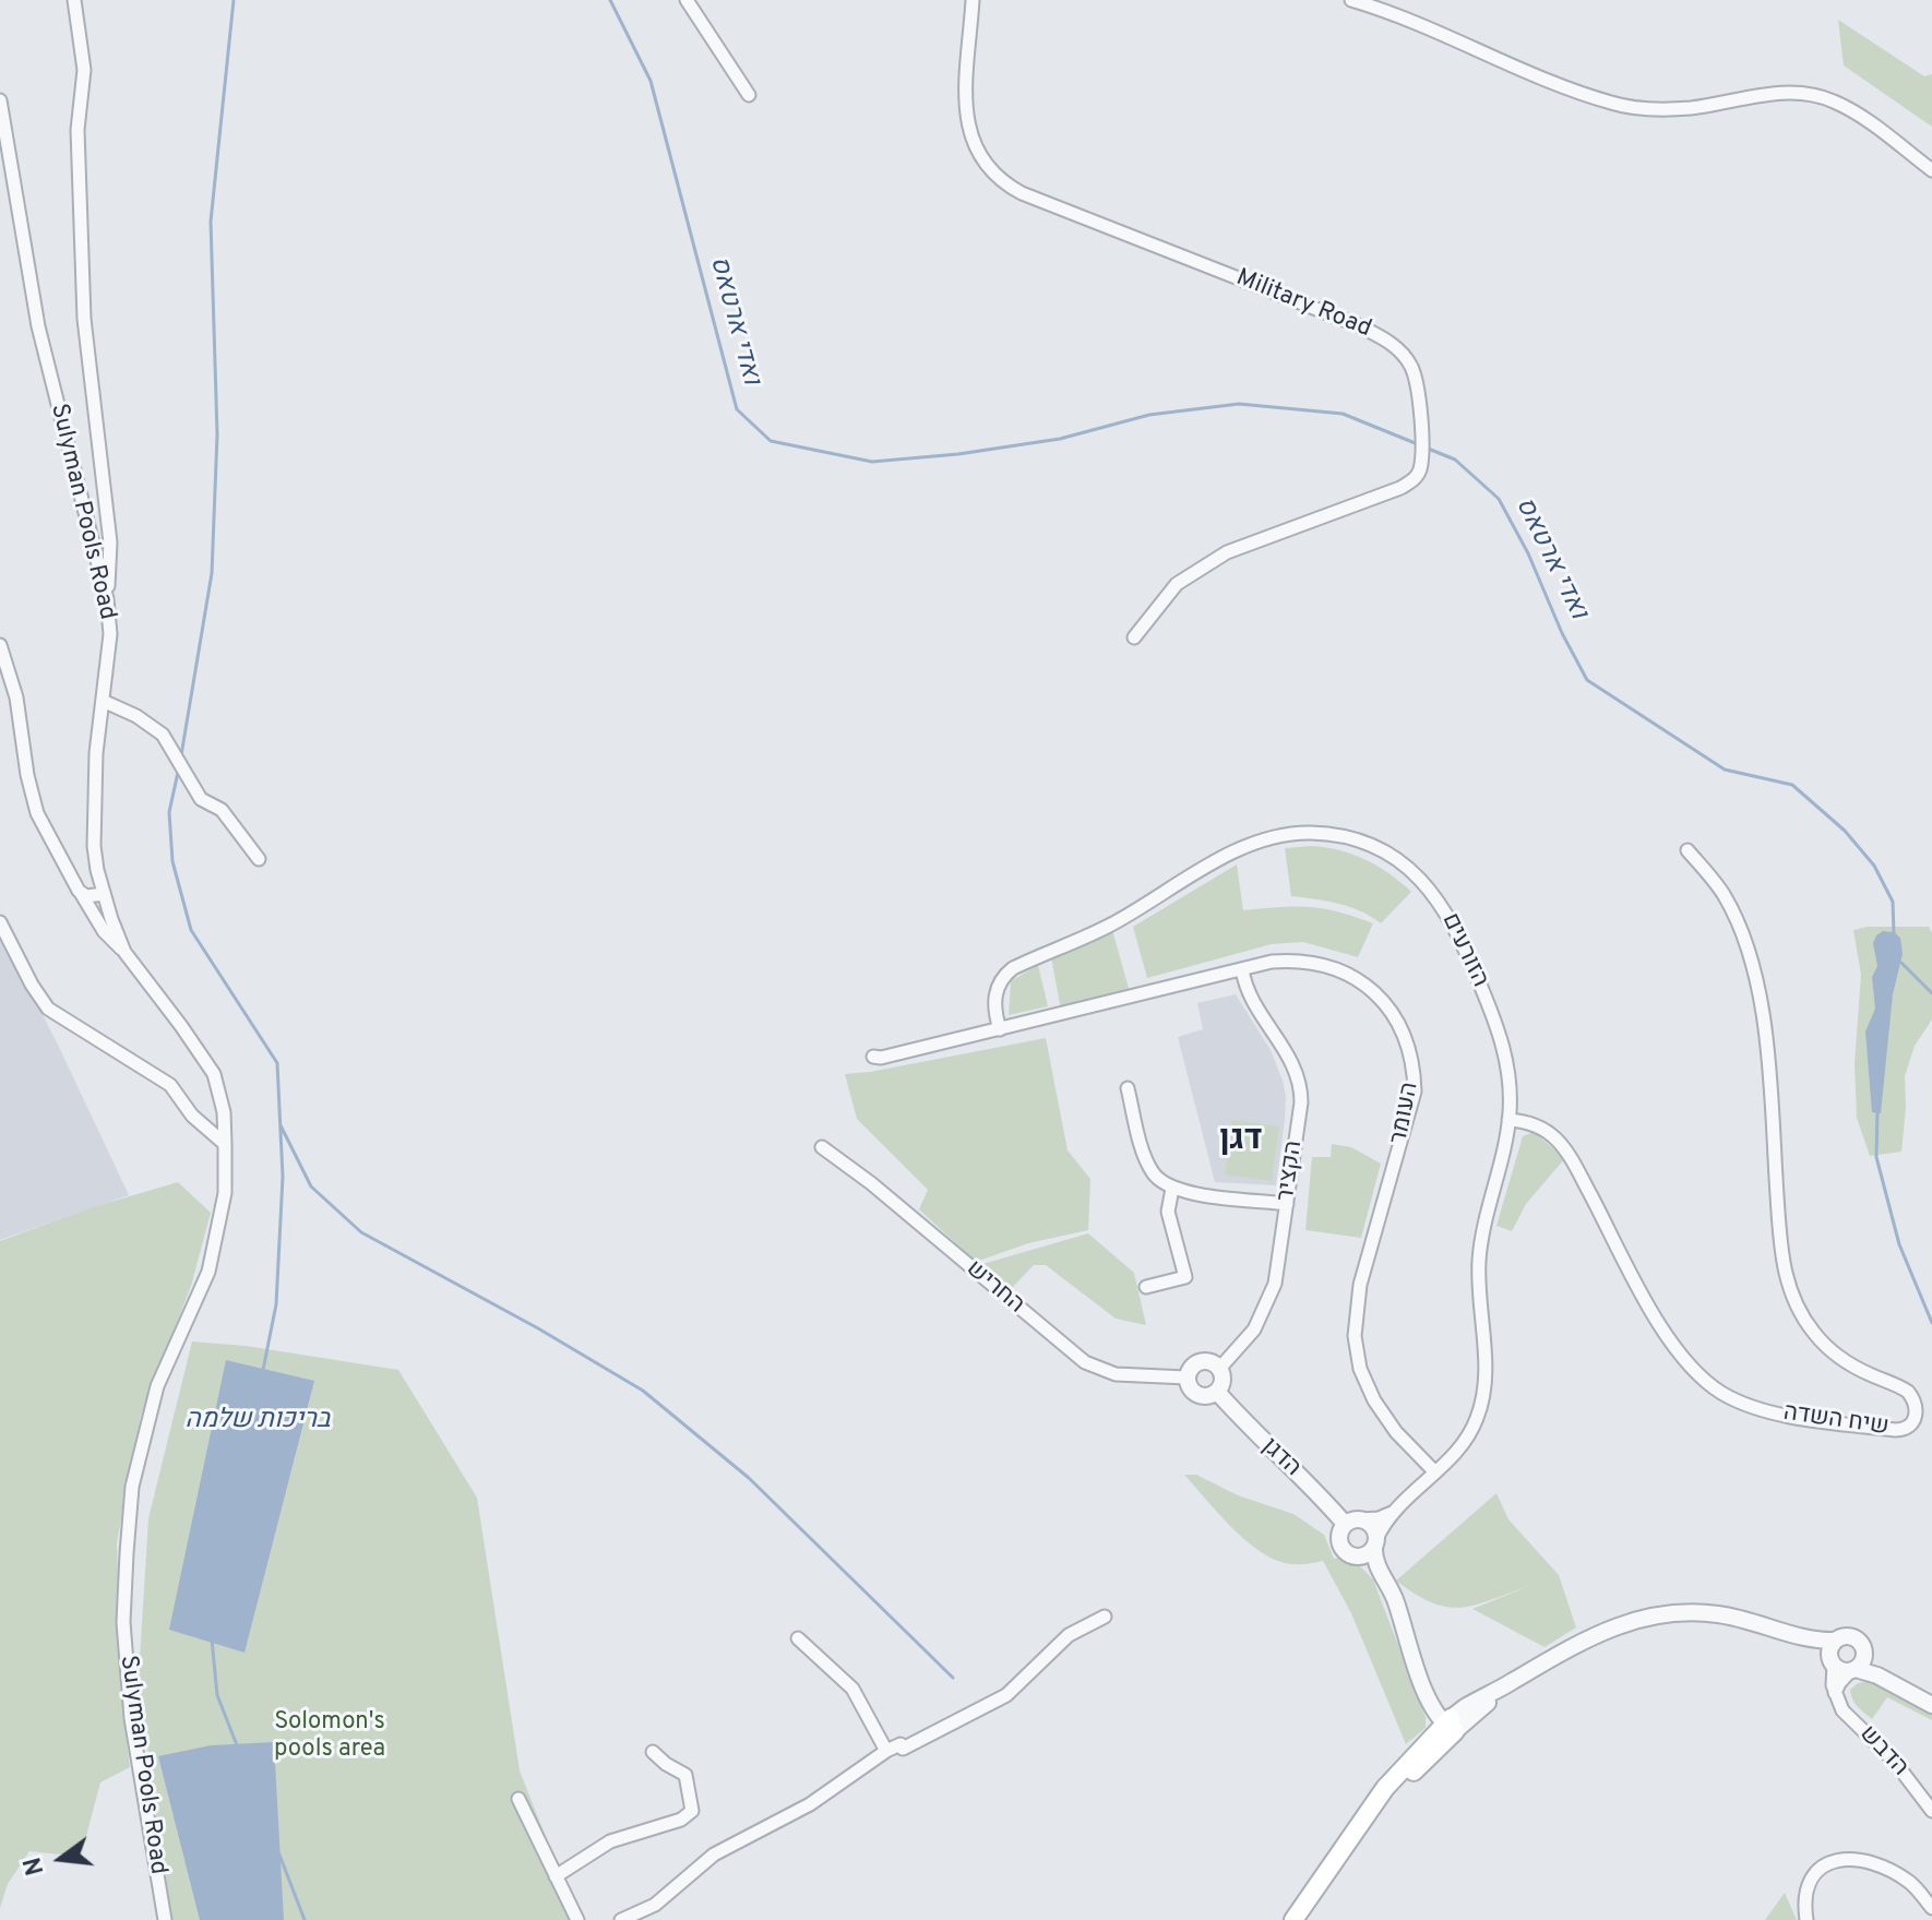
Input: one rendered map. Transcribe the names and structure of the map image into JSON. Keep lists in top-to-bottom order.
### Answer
{
  "streets": {
    "street": [
      "Military Road",
      "Sulyman Pools Road",
      "הזורעים",
      "העומר",
      "הקציר",
      "החריש",
      "שיח השדה",
      "הדגן",
      "הדבש"
    ]
  },
  "crossings": [
    ["הזורעים", "העומר"],
    ["הזורעים", "שיח השדה"],
    ["הזורעים", "הדגן"],
    ["העומר", "הקציר"],
    ["הקציר", "החריש"],
    ["הקציר", "הדגן"],
    ["החריש", "הדגן"]
  ],
  "districts": ["דגן"],
  "water": ["ואדי ארטאס", "בריכות שלמה"],
  "parks": ["Solomon's pools area"],
  "north": "left"
}
